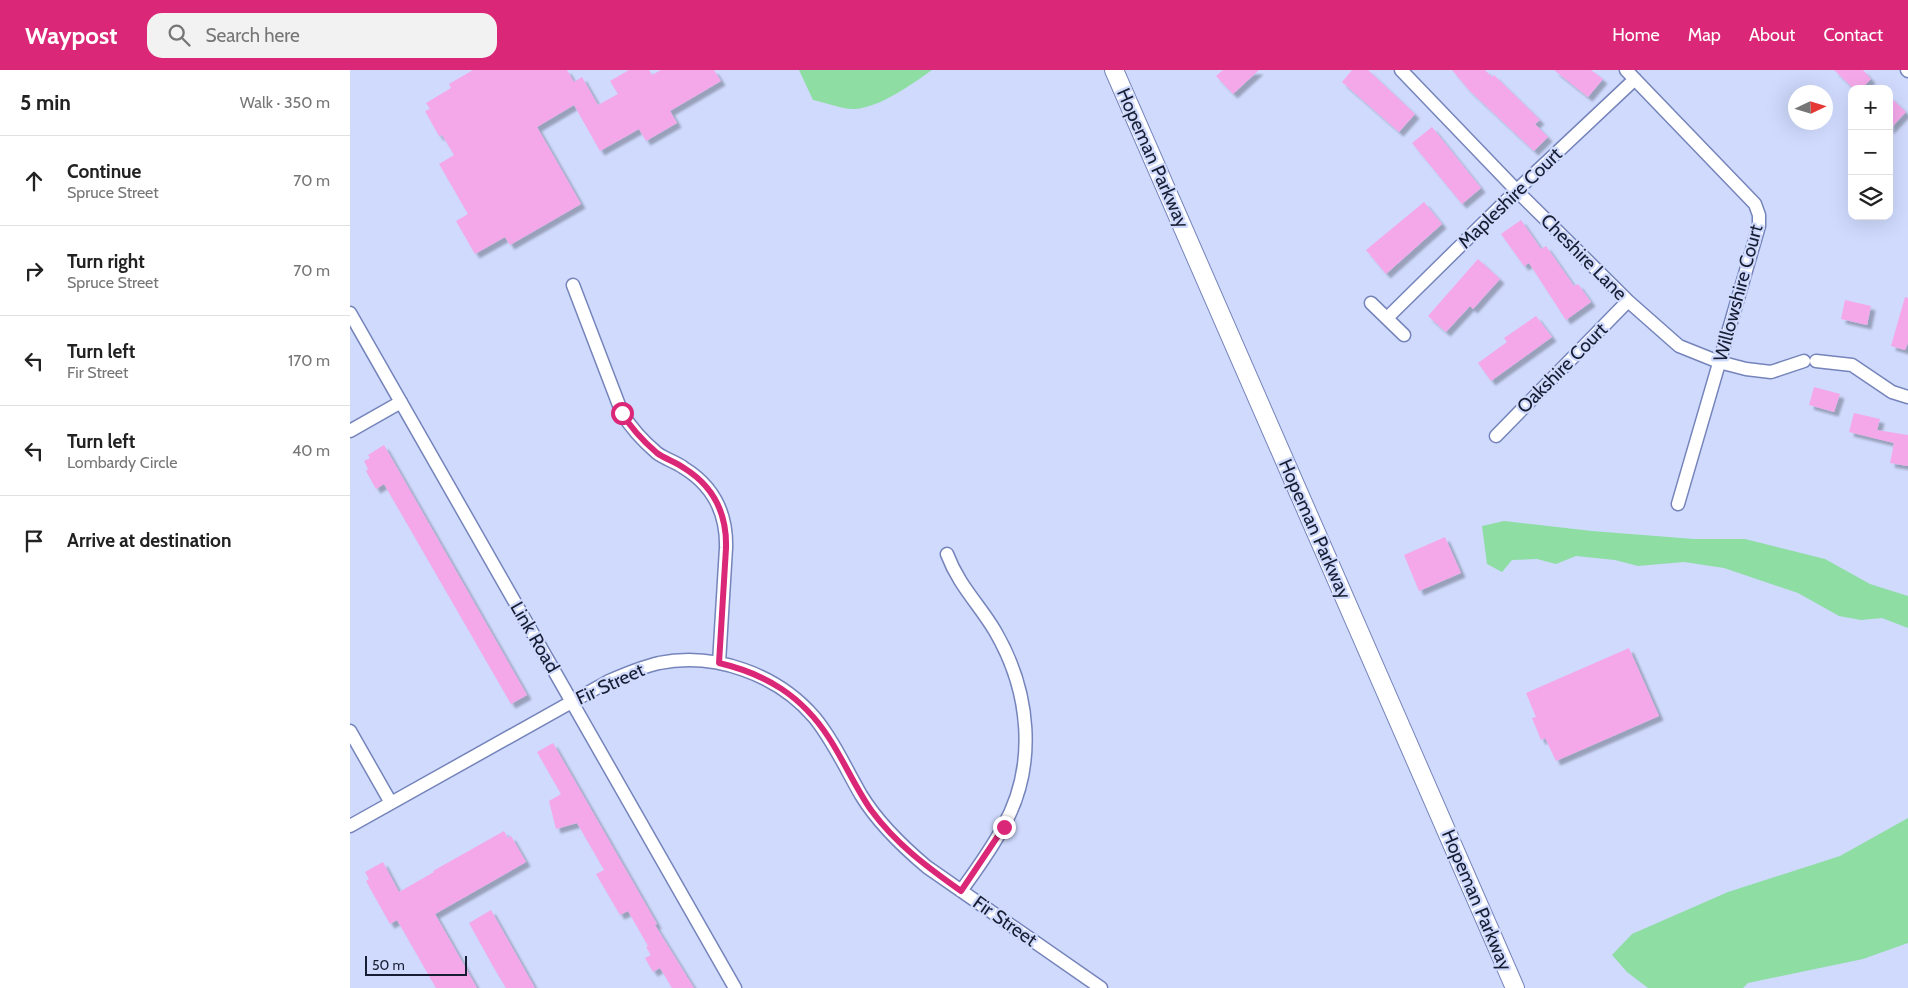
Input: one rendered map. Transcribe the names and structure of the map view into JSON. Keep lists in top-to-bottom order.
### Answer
{
  "streets": {
    "main road": ["Hopeman Parkway"],
    "street": [
      "Mapleshire Court",
      "Cheshire Lane",
      "Willowshire Court",
      "Oakshire Court",
      "Link Road",
      "Fir Street"
    ]
  },
  "crossings": [
    ["Mapleshire Court", "Cheshire Lane"],
    ["Mapleshire Court", "Willowshire Court"],
    ["Cheshire Lane", "Willowshire Court"],
    ["Cheshire Lane", "Oakshire Court"],
    ["Link Road", "Fir Street"]
  ],
  "scale_bar": "50 m",
  "north": "right",
  "page": {
    "header": "Waypost",
    "search": "Search here",
    "nav": [
      "Home",
      "Map",
      "About",
      "Contact"
    ],
    "heading": ["5 min", "Walk · 350 m"],
    "map_buttons": ["+", "−"],
    "list": [
      ["Continue", "Spruce Street", "70 m"],
      ["Turn right", "Spruce Street", "70 m"],
      ["Turn left", "Fir Street", "170 m"],
      ["Turn left", "Lombardy Circle", "40 m"],
      "Arrive at destination"
    ],
    "scale": "50 m"
  }
}
